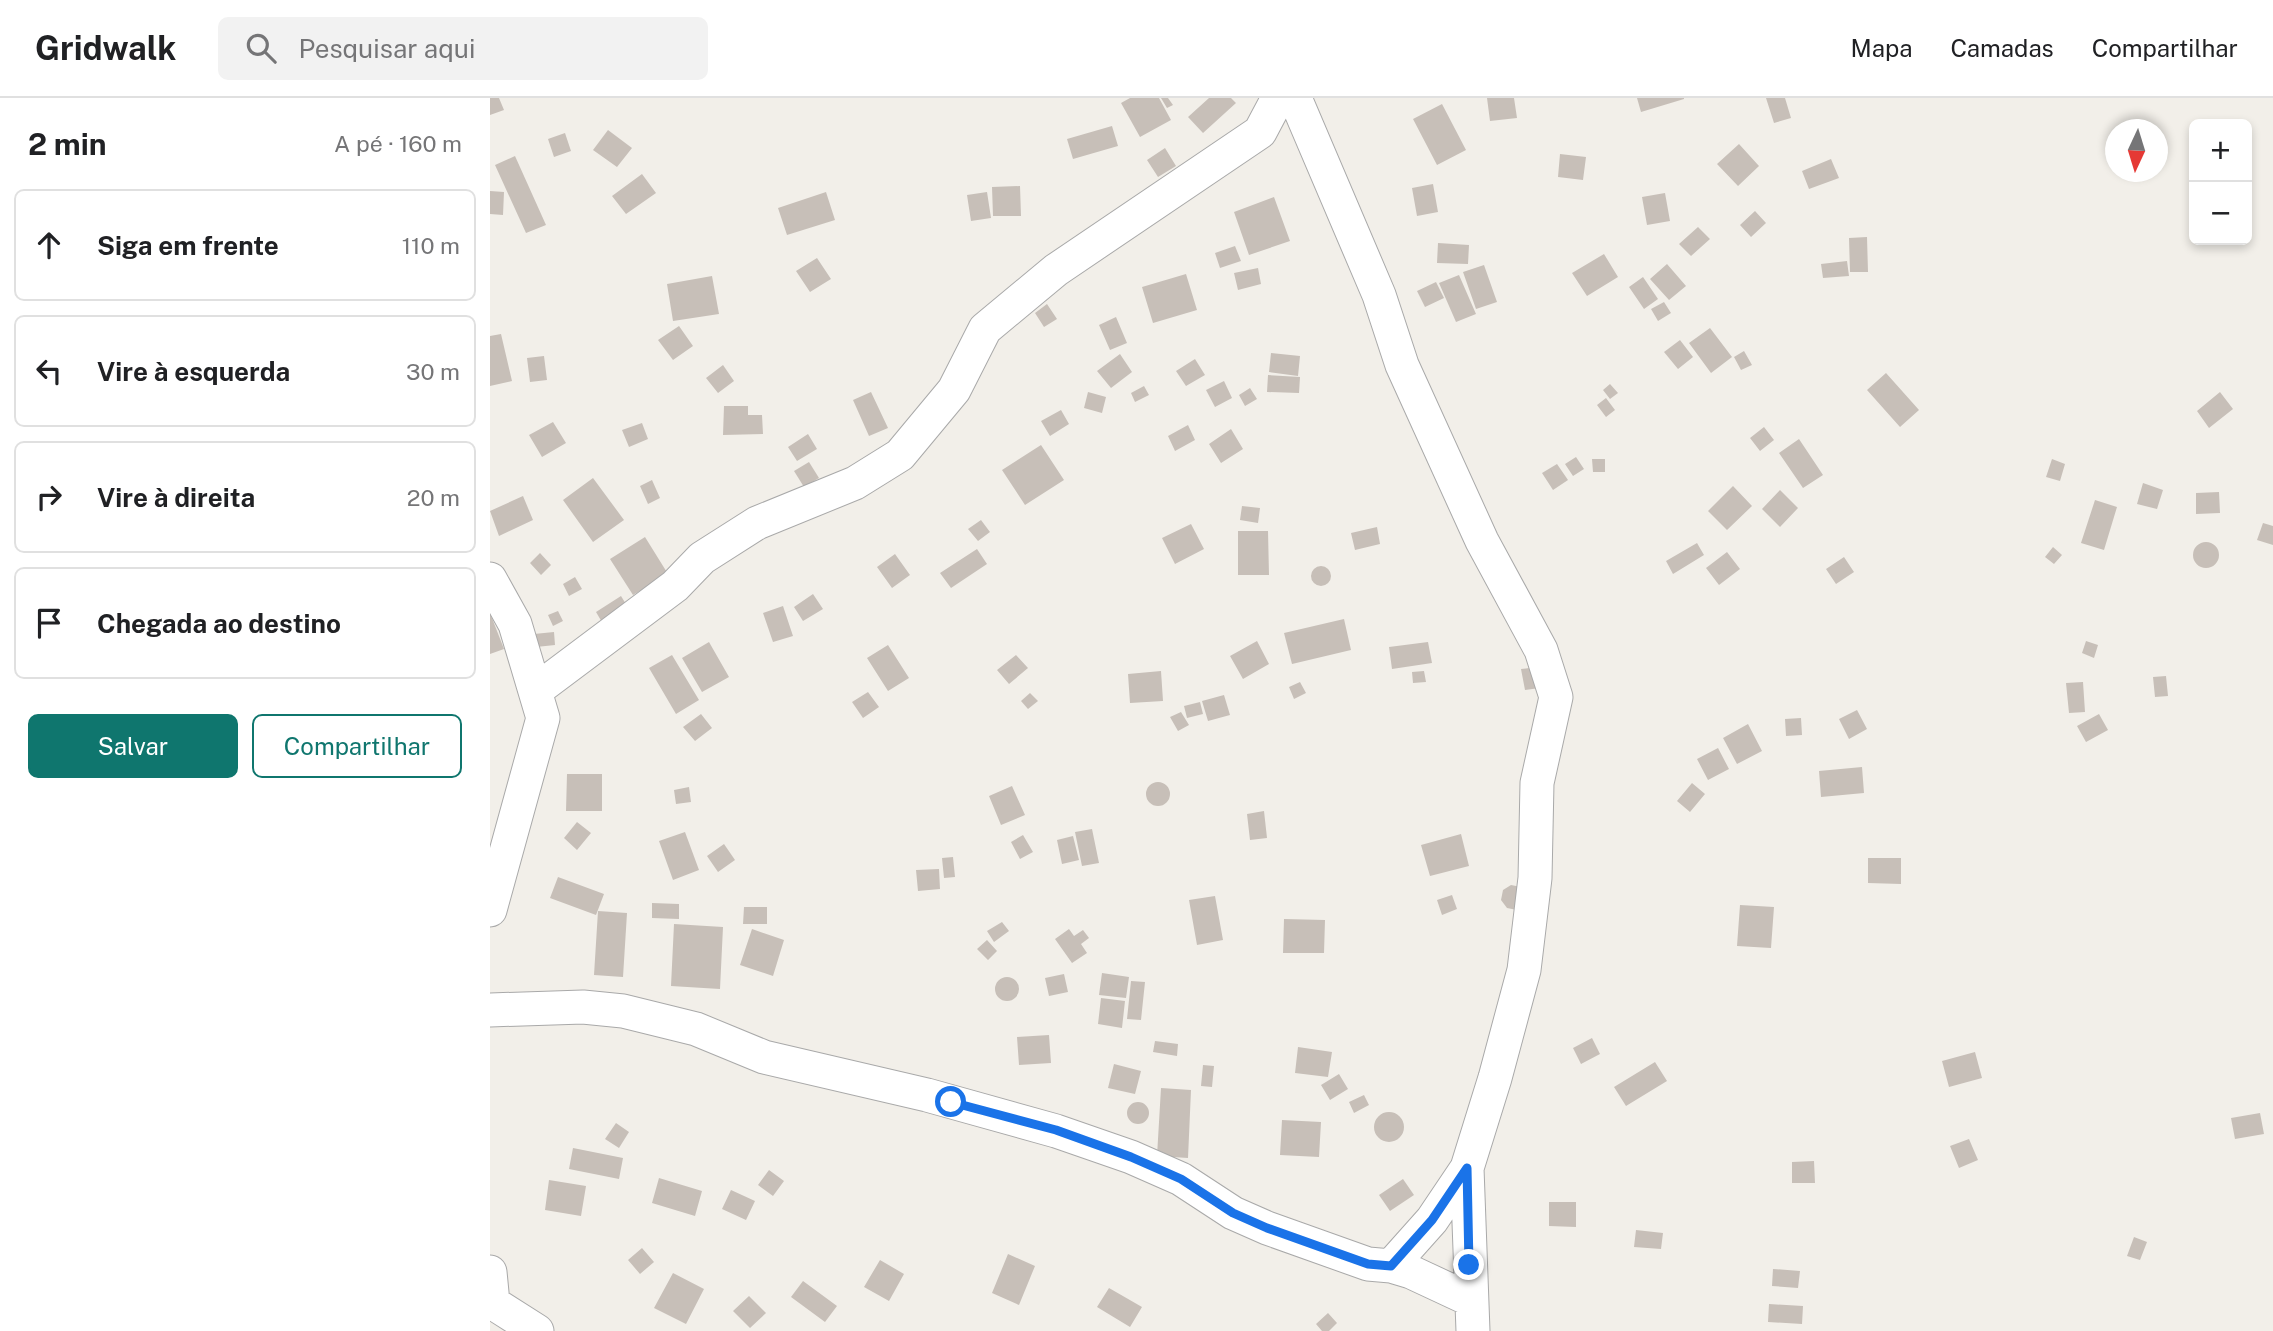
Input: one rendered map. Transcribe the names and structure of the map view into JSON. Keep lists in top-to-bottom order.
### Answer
{
  "north": "bottom",
  "page": {
    "header": "Gridwalk",
    "search": "Pesquisar aqui",
    "nav": ["Mapa", "Camadas", "Compartilhar"],
    "heading": ["2 min", "A pé · 160 m"],
    "map_buttons": ["+", "−"],
    "list": [
      ["Siga em frente", "110 m"],
      ["Vire à esquerda", "30 m"],
      ["Vire à direita", "20 m"],
      "Chegada ao destino"
    ],
    "buttons": ["Salvar", "Compartilhar"]
  }
}
